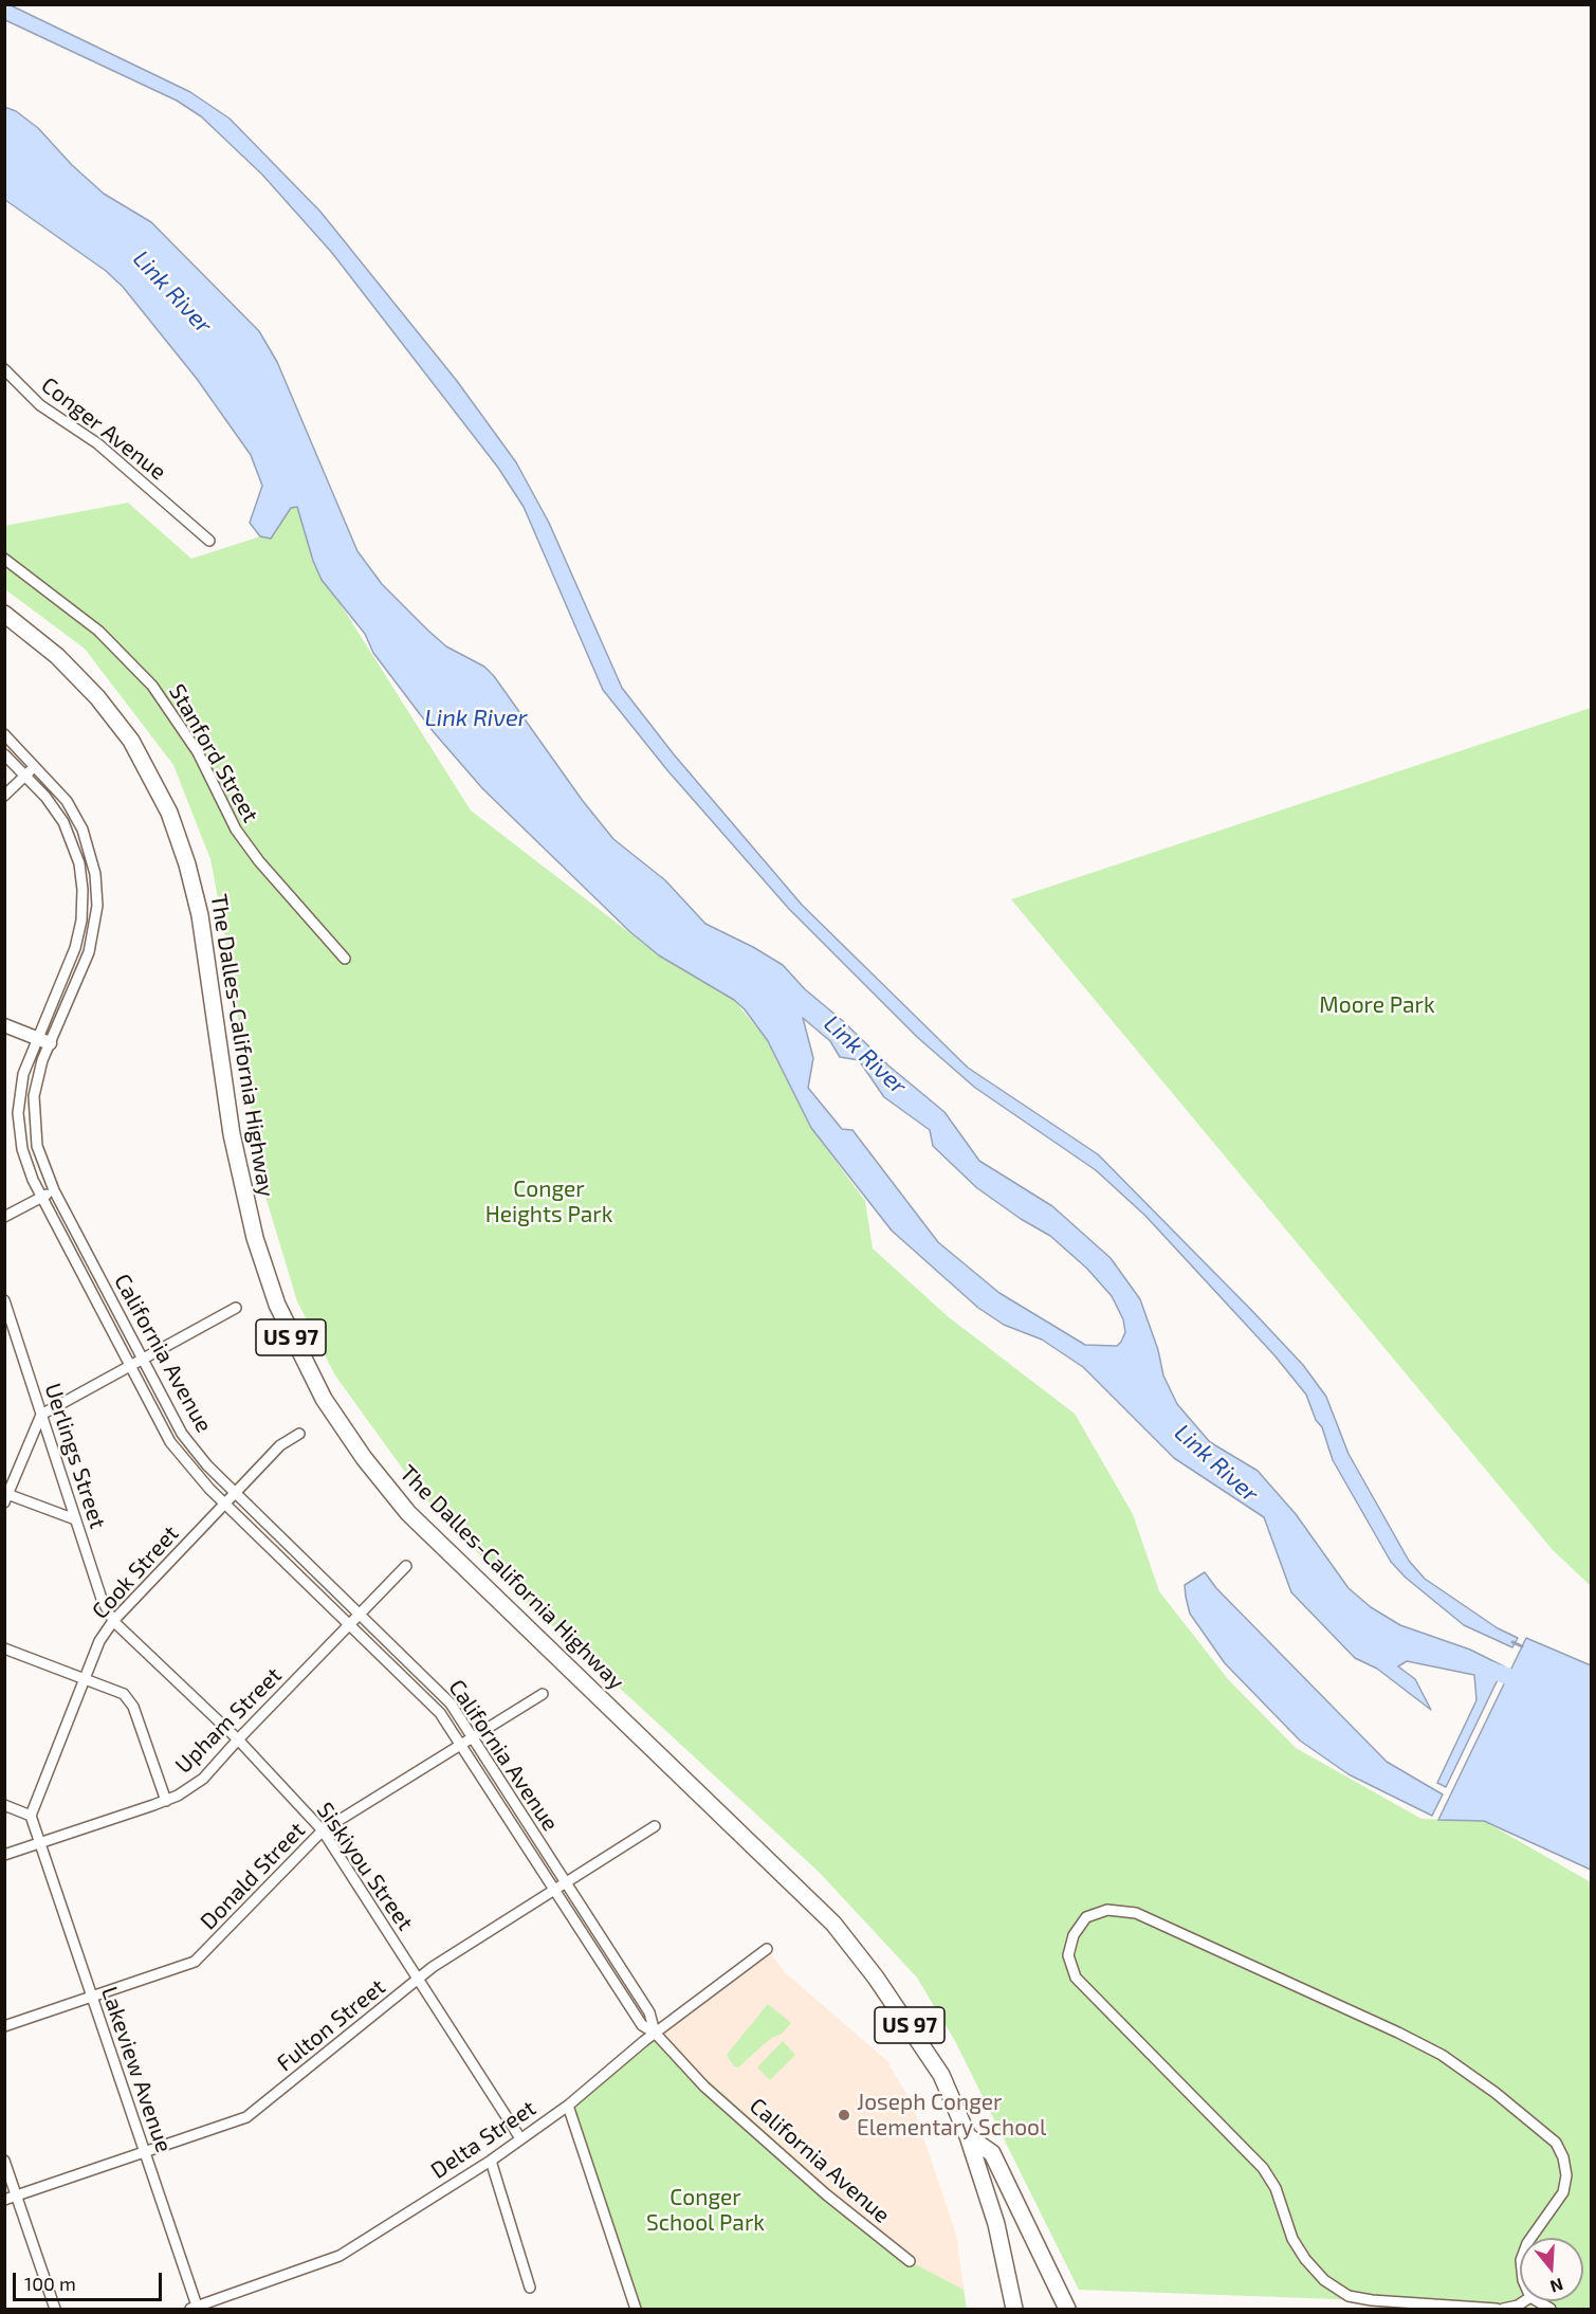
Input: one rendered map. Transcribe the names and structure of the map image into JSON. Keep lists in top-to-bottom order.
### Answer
{
  "streets": {
    "highway": ["The Dalles-California Highway", "US 97"],
    "street": [
      "Conger Avenue",
      "Stanford Street",
      "California Avenue",
      "Uerlings Street",
      "Cook Street",
      "Upham Street",
      "Siskiyou Street",
      "Donald Street",
      "Fulton Street",
      "Lakeview Avenue",
      "Delta Street"
    ]
  },
  "crossings": [
    ["California Avenue", "Cook Street"],
    ["California Avenue", "Upham Street"],
    ["California Avenue", "Donald Street"],
    ["California Avenue", "Fulton Street"],
    ["California Avenue", "Delta Street"],
    ["Uerlings Street", "Cook Street"],
    ["Uerlings Street", "Siskiyou Street"],
    ["Cook Street", "Siskiyou Street"],
    ["Upham Street", "Siskiyou Street"],
    ["Upham Street", "Lakeview Avenue"],
    ["Siskiyou Street", "Donald Street"],
    ["Siskiyou Street", "Fulton Street"],
    ["Siskiyou Street", "Delta Street"],
    ["Donald Street", "Lakeview Avenue"],
    ["Fulton Street", "Lakeview Avenue"],
    ["Lakeview Avenue", "Delta Street"]
  ],
  "water": ["Link River"],
  "parks": ["Moore Park", "Conger Heights Park", "Conger School Park"],
  "places": ["Joseph Conger Elementary School"],
  "scale_bar": "100 m",
  "north": "bottom"
}
